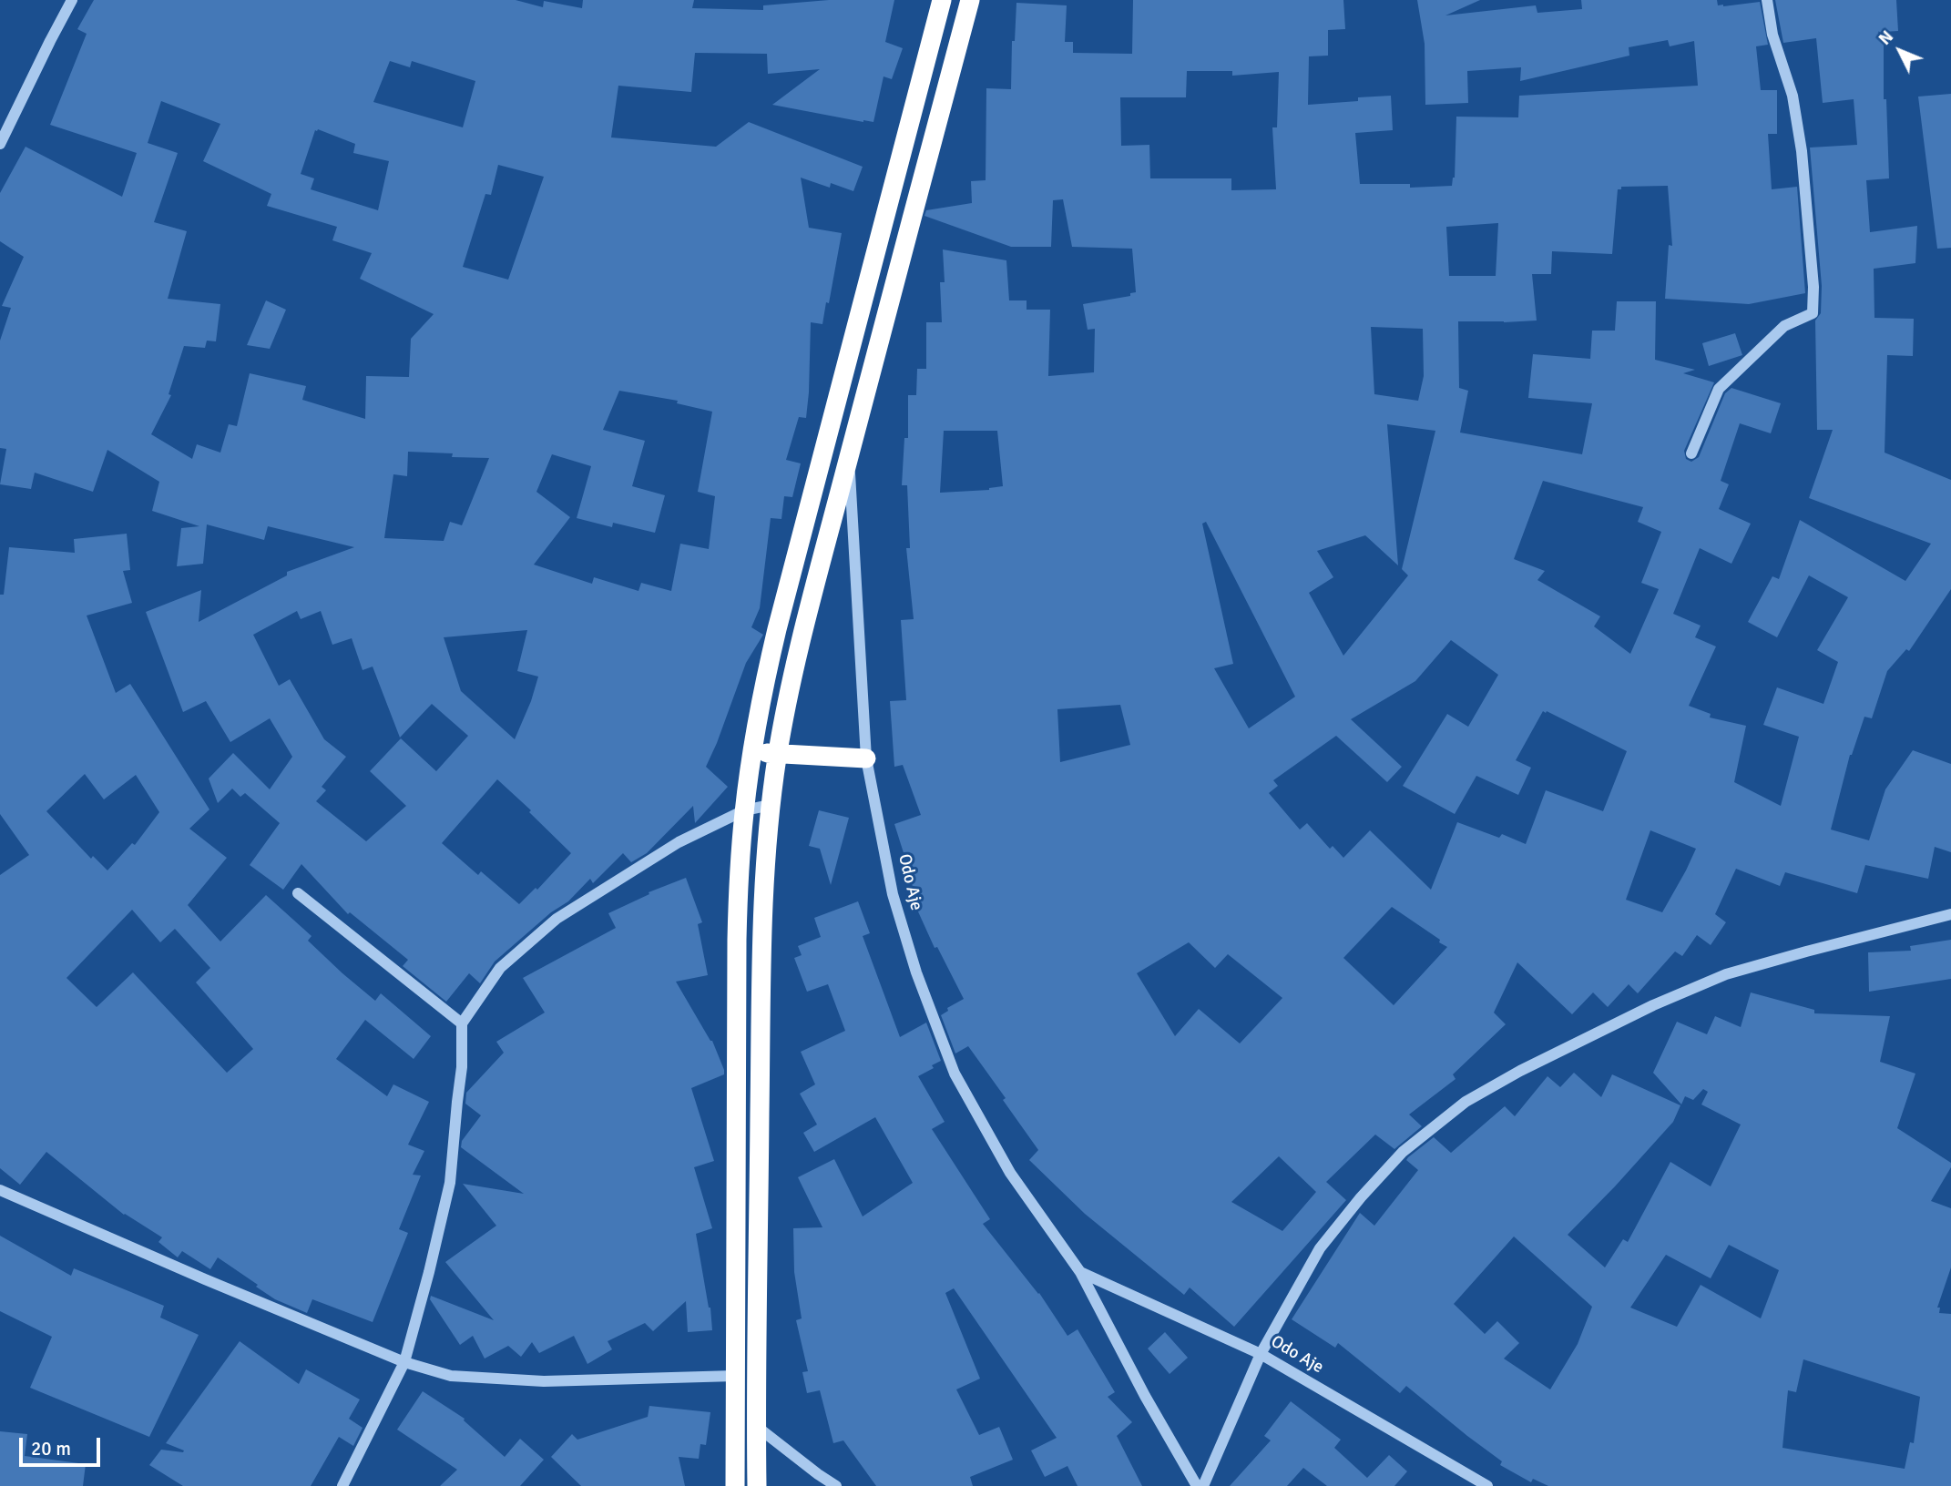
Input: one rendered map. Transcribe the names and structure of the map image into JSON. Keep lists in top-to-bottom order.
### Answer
{
  "streets": {
    "street": ["Odo Aje"]
  },
  "scale_bar": "20 m",
  "north": "top left"
}
